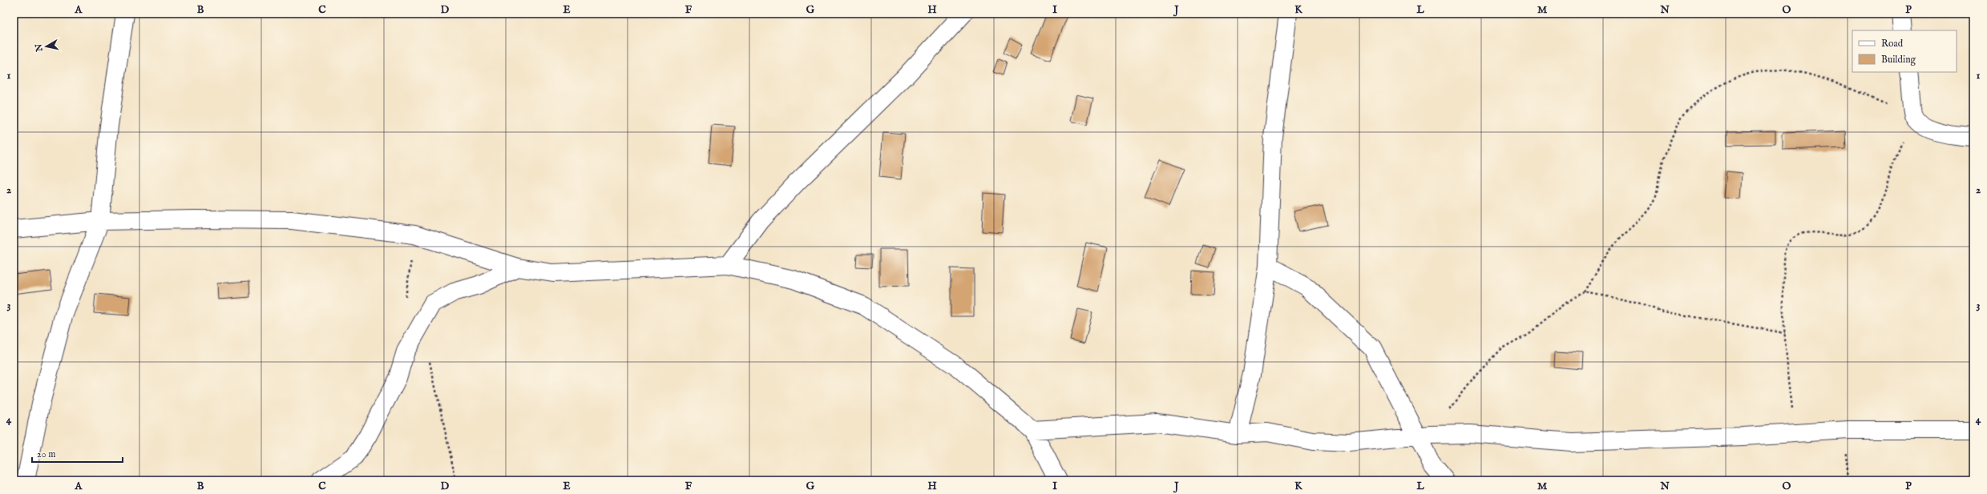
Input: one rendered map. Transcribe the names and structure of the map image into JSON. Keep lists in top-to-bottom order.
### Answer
{
  "legend": ["Road", "Building"],
  "scale_bar": "20 m",
  "north": "left",
  "grid": {
    "columns": [
      "A",
      "B",
      "C",
      "D",
      "E",
      "F",
      "G",
      "H",
      "I",
      "J",
      "K",
      "L",
      "M",
      "N",
      "O",
      "P"
    ],
    "rows": [
      "1",
      "2",
      "3",
      "4"
    ]
  }
}
